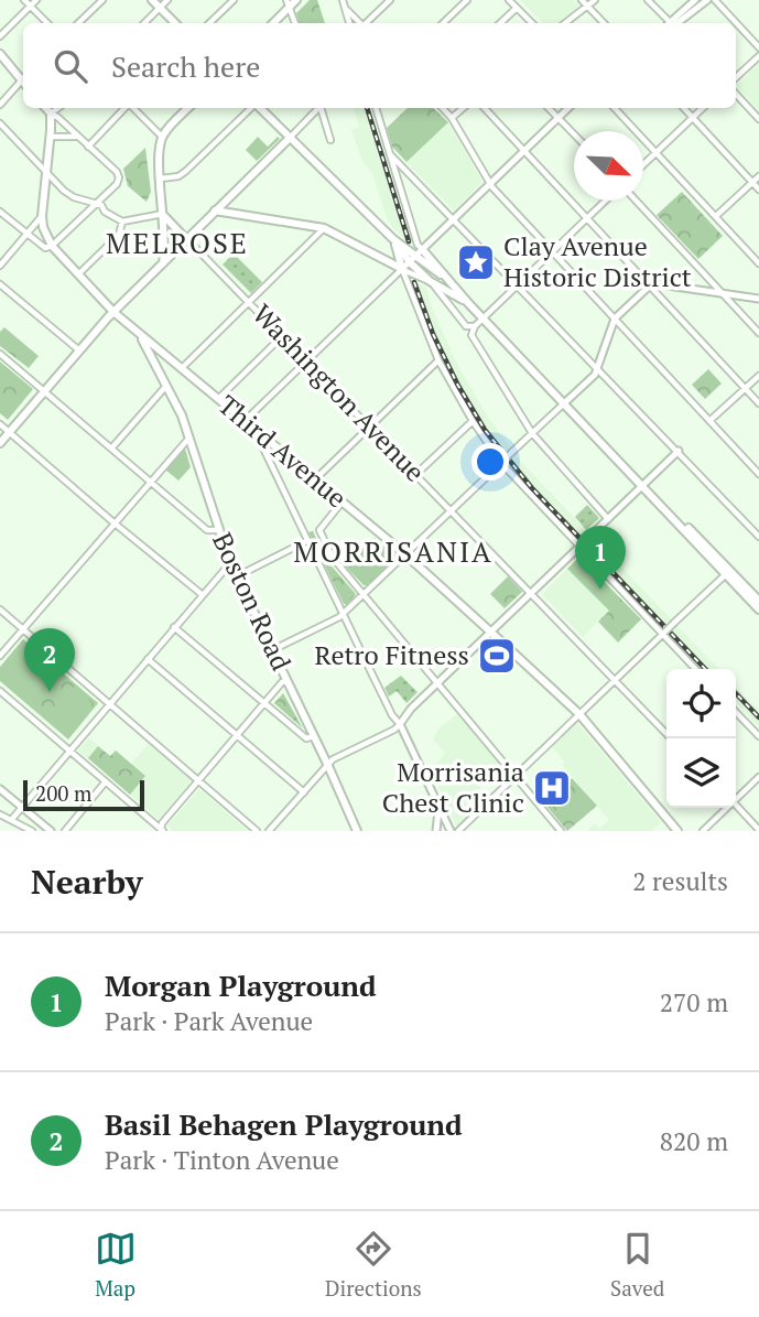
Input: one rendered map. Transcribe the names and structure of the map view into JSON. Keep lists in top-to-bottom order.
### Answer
{
  "streets": {
    "main road": ["Washington Avenue", "Third Avenue", "Boston Road"]
  },
  "crossings": [
    ["Third Avenue", "Boston Road"]
  ],
  "districts": ["MELROSE", "MORRISANIA"],
  "places": {
    "place": ["Clay Avenue Historic District"],
    "sports": ["Retro Fitness"],
    "hospital": ["Morrisania Chest Clinic"]
  },
  "scale_bar": "200 m",
  "north": "bottom right",
  "page": {
    "search": "Search here",
    "pins": ["1", "2"],
    "scale": "200 m",
    "heading": ["Nearby", "2 results"],
    "list": [
      {
        "mark": "1",
        "name": "Morgan Playground",
        "note": "Park · Park Avenue",
        "value": "270 m"
      },
      {
        "mark": "2",
        "name": "Basil Behagen Playground",
        "note": "Park · Tinton Avenue",
        "value": "820 m"
      }
    ],
    "nav": ["Map", "Directions", "Saved"]
  }
}
